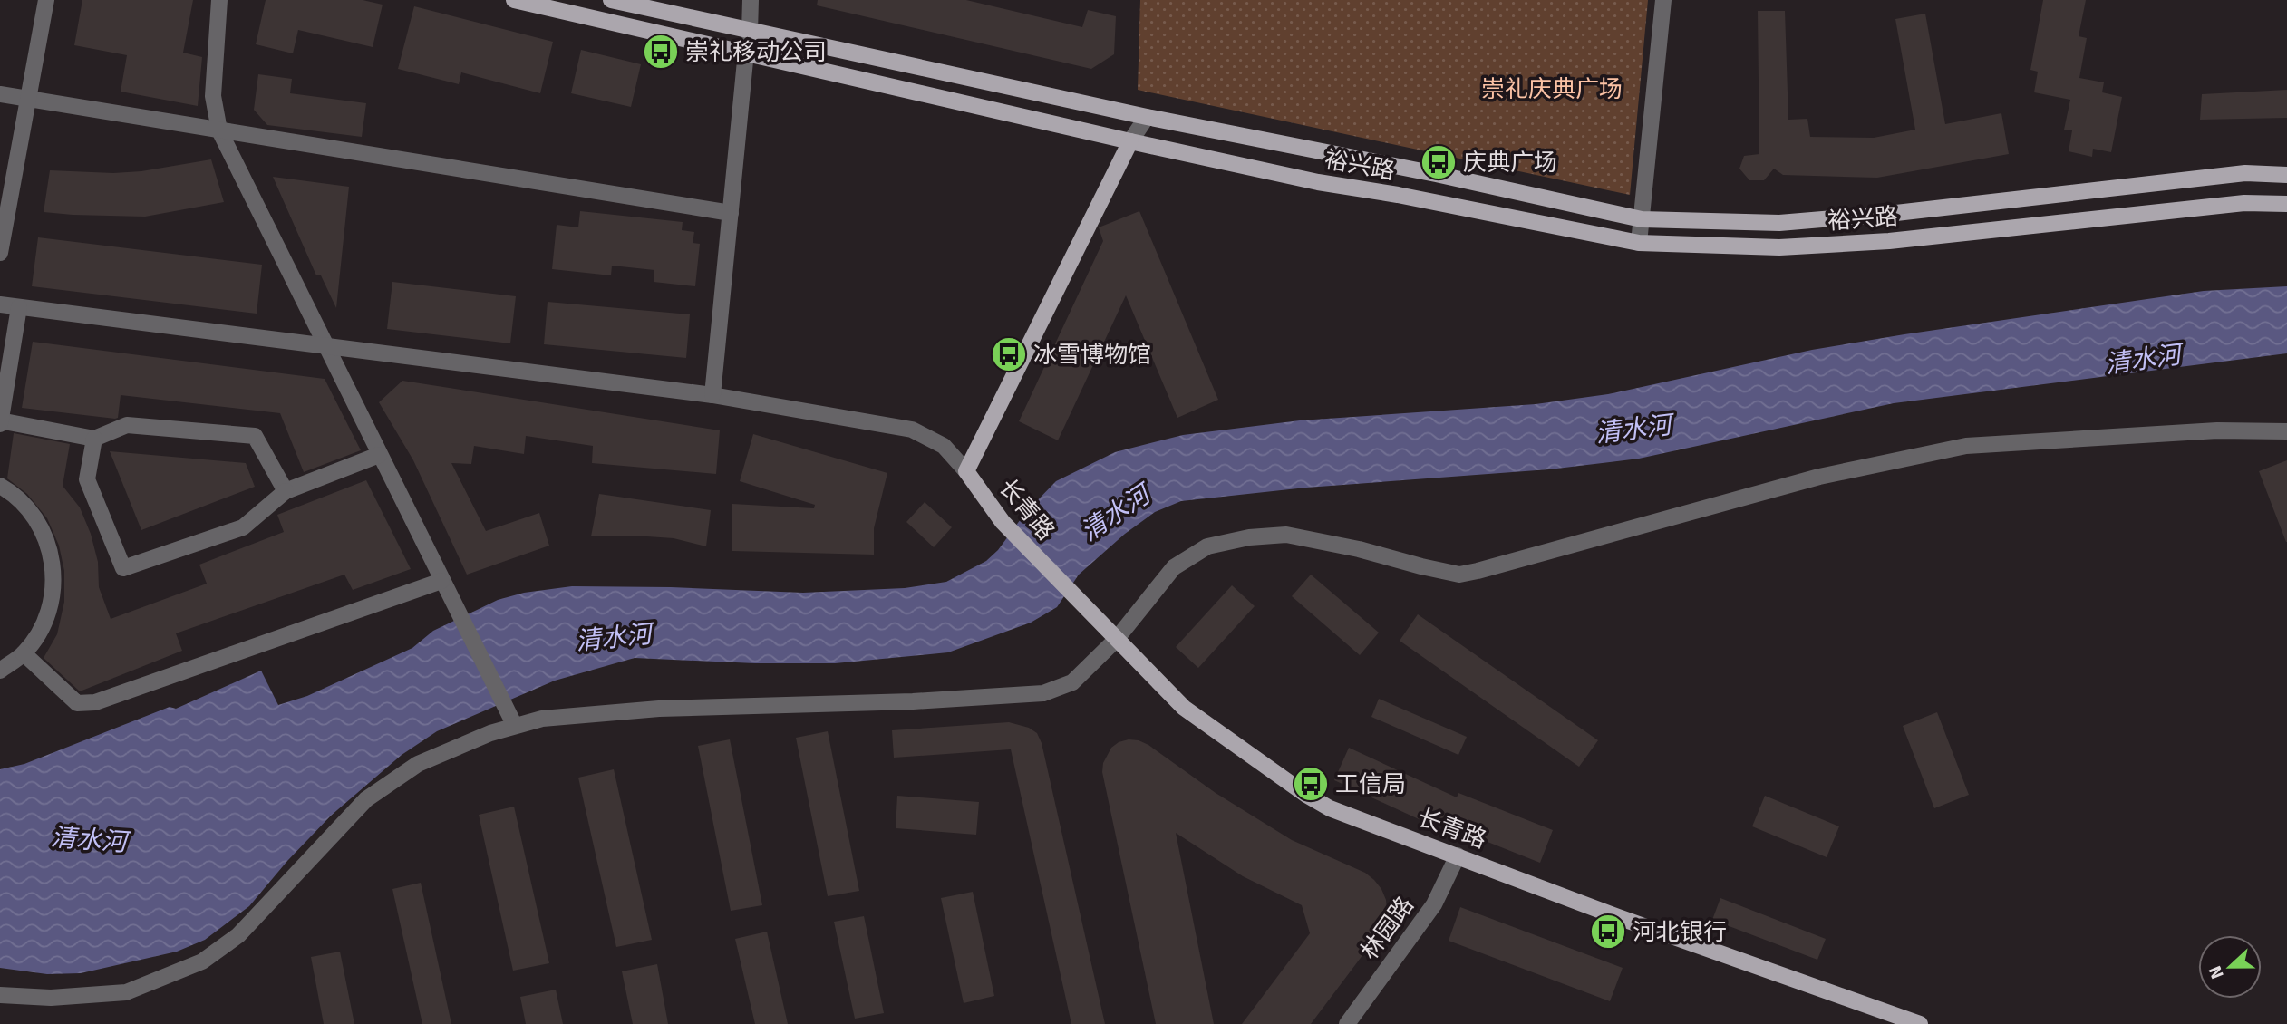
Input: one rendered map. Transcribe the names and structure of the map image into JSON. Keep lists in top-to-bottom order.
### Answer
{
  "streets": {
    "main road": ["裕兴路", "长青路"],
    "street": ["林园路"]
  },
  "crossings": [
    ["长青路", "林园路"]
  ],
  "water": ["清水河"],
  "parks": ["崇礼庆典广场"],
  "places": {
    "bus stop": [
      "崇礼移动公司",
      "庆典广场",
      "冰雪博物馆",
      "工信局",
      "河北银行"
    ]
  },
  "north": "left"
}
